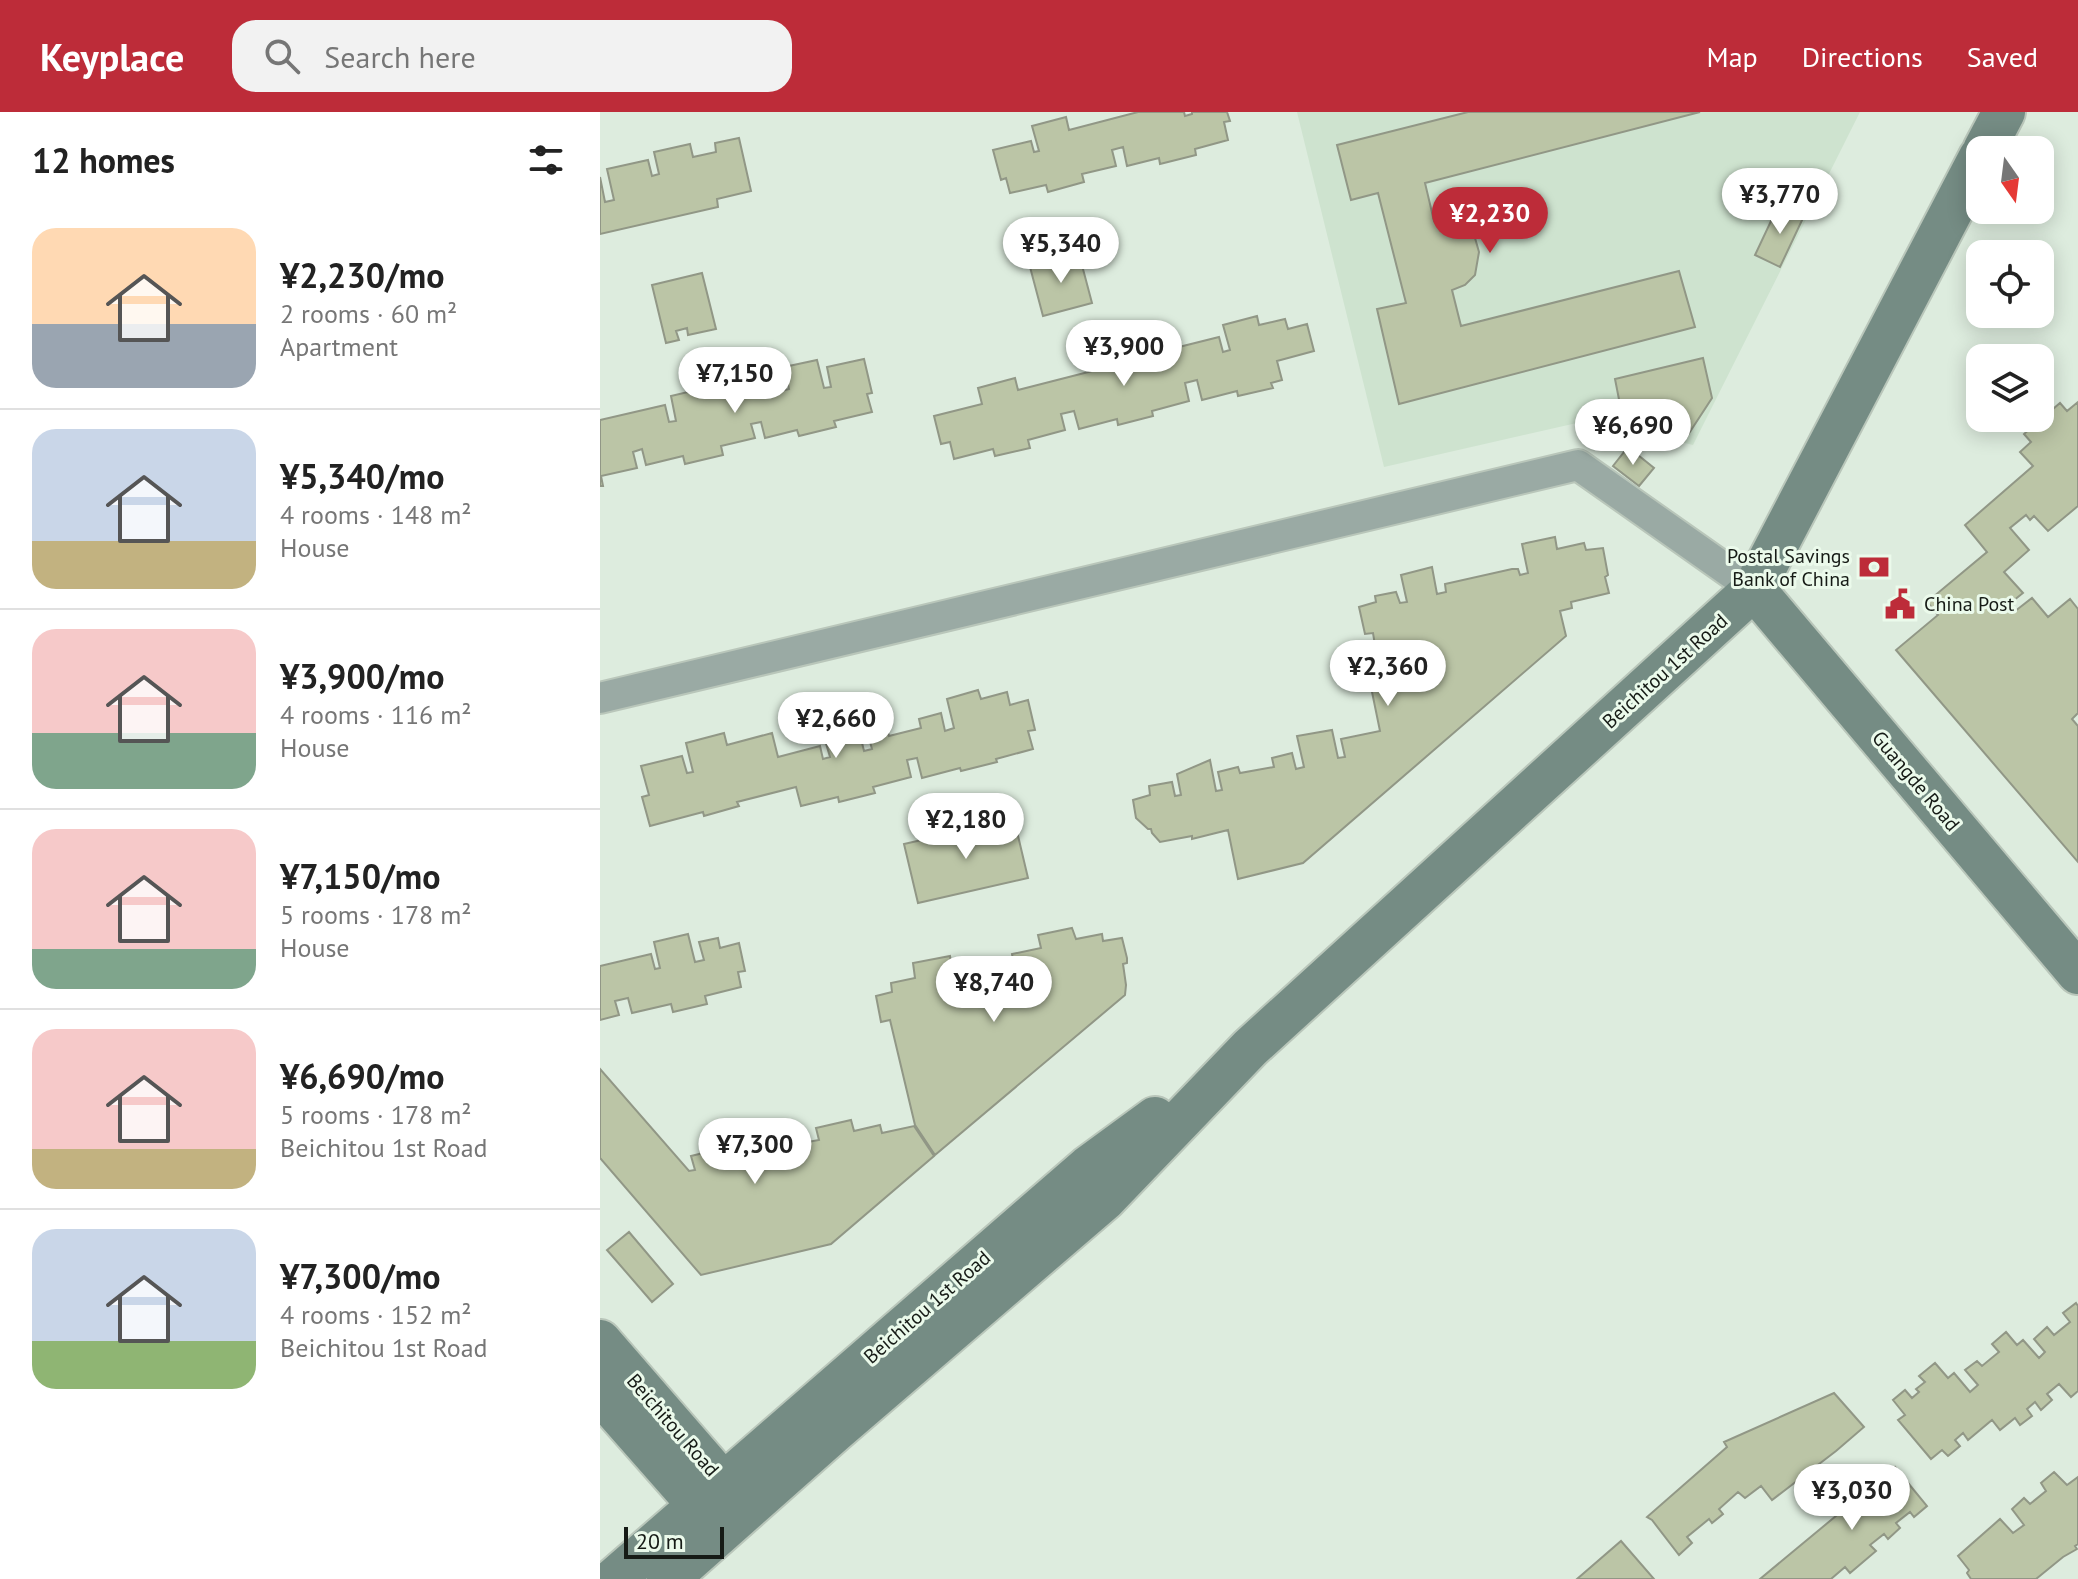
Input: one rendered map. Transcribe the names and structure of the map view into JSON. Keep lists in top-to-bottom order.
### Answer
{
  "streets": {
    "street": ["Beichitou 1st Road", "Guangde Road", "Beichitou Road"]
  },
  "crossings": [
    ["Beichitou 1st Road", "Guangde Road"],
    ["Beichitou 1st Road", "Beichitou Road"]
  ],
  "places": {
    "bank": ["Postal Savings Bank of China"],
    "public building": ["China Post"]
  },
  "scale_bar": "20 m",
  "north": "bottom",
  "page": {
    "header": "Keyplace",
    "search": "Search here",
    "nav": ["Map", "Directions", "Saved"],
    "heading": "12 homes",
    "price": [
      "¥3,770",
      "¥2,230",
      "¥5,340",
      "¥3,900",
      "¥7,150",
      "¥6,690",
      "¥2,360",
      "¥2,660",
      "¥2,180",
      "¥8,740",
      "¥7,300",
      "¥3,030"
    ],
    "list": [
      {
        "name": "¥2,230/mo",
        "note": "2 rooms · 60 m² · Apartment"
      },
      {
        "name": "¥5,340/mo",
        "note": "4 rooms · 148 m² · House"
      },
      {
        "name": "¥3,900/mo",
        "note": "4 rooms · 116 m² · House"
      },
      {
        "name": "¥7,150/mo",
        "note": "5 rooms · 178 m² · House"
      },
      {
        "name": "¥6,690/mo",
        "note": "5 rooms · 178 m² · Beichitou 1st Road"
      },
      {
        "name": "¥7,300/mo",
        "note": "4 rooms · 152 m² · Beichitou 1st Road"
      }
    ],
    "scale": "20 m"
  }
}
